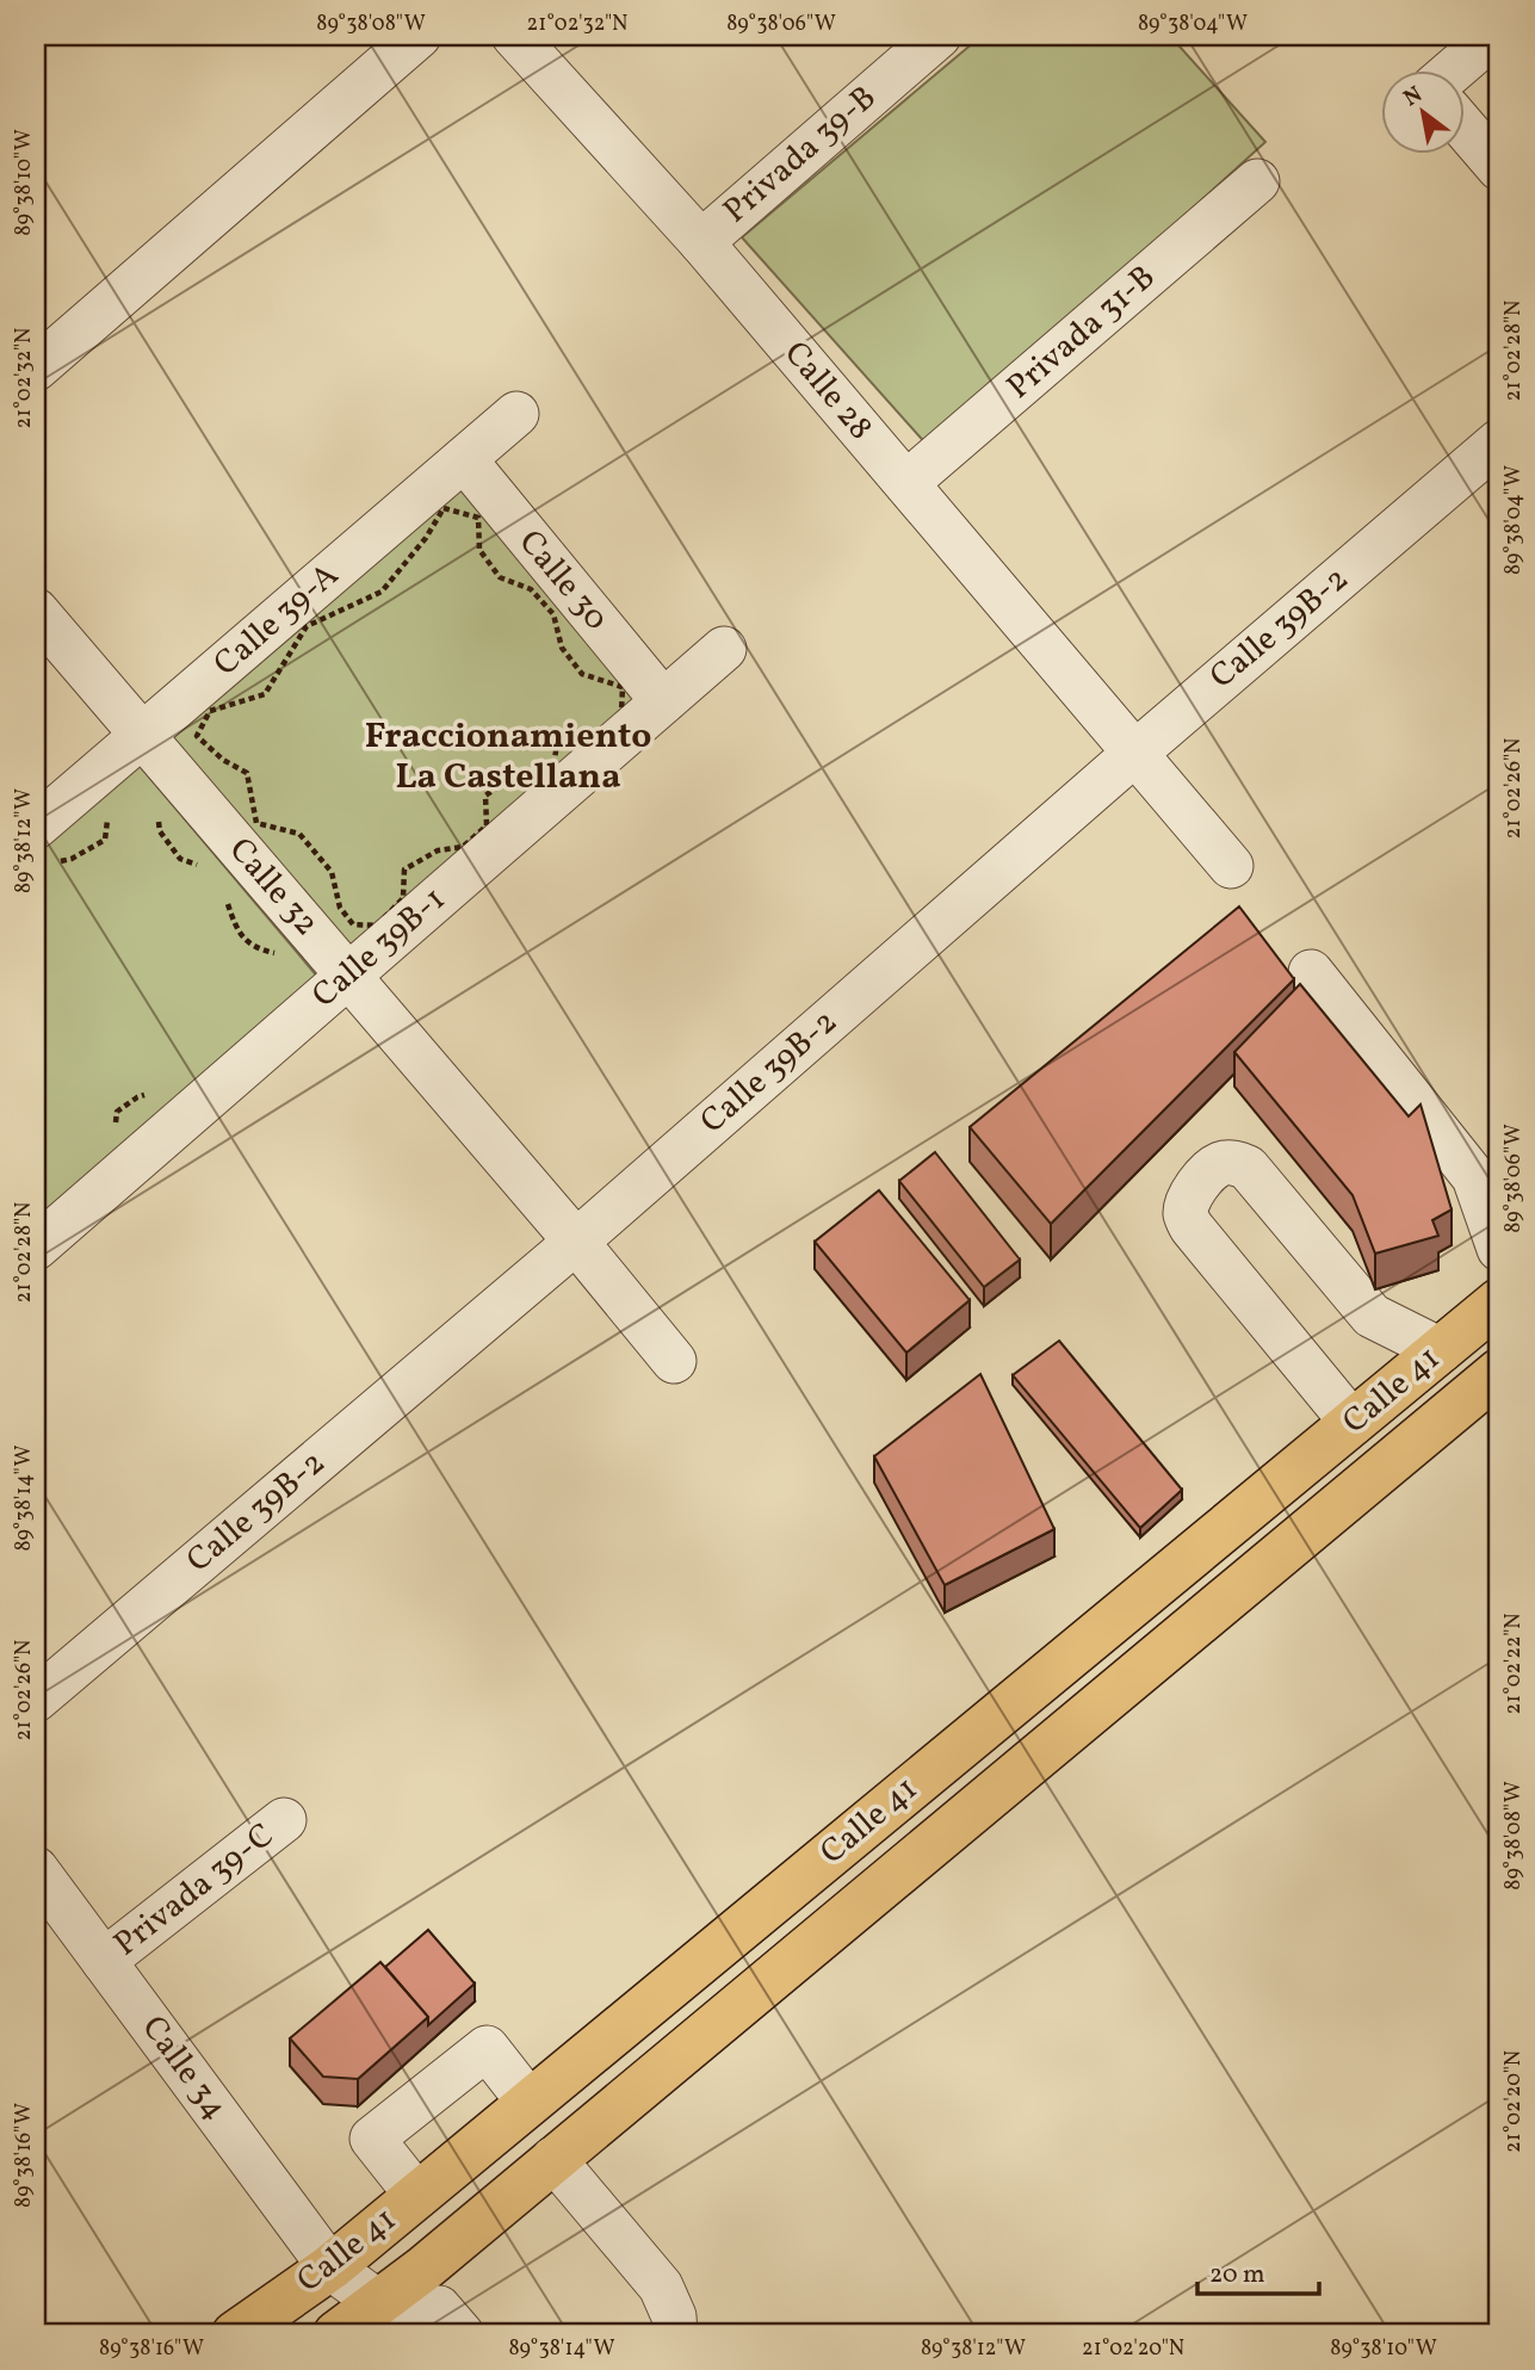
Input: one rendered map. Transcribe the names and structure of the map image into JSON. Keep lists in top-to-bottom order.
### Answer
{
  "streets": {
    "main road": ["Calle 41"],
    "street": [
      "Privada 39-B",
      "Privada 31-B",
      "Calle 28",
      "Calle 30",
      "Calle 39-A",
      "Calle 39B-2",
      "Calle 32",
      "Calle 39B-1",
      "Privada 39-C",
      "Calle 34"
    ]
  },
  "crossings": [
    ["Privada 39-B", "Calle 28"],
    ["Privada 31-B", "Calle 28"],
    ["Calle 28", "Calle 39B-2"],
    ["Calle 30", "Calle 39-A"],
    ["Calle 30", "Calle 39B-1"],
    ["Calle 39-A", "Calle 32"],
    ["Calle 39B-2", "Calle 32"],
    ["Calle 32", "Calle 39B-1"],
    ["Calle 41", "Calle 34"],
    ["Privada 39-C", "Calle 34"]
  ],
  "districts": ["Fraccionamiento La Castellana"],
  "scale_bar": "20 m",
  "north": "top left",
  "coordinates": [
    "89°38'08\"W",
    "21°02'32\"N",
    "89°38'06\"W",
    "89°38'04\"W",
    "89°38'10\"W",
    "21°02'28\"N",
    "21°02'26\"N",
    "89°38'12\"W",
    "89°38'14\"W",
    "21°02'22\"N",
    "21°02'20\"N",
    "89°38'16\"W"
  ]
}
